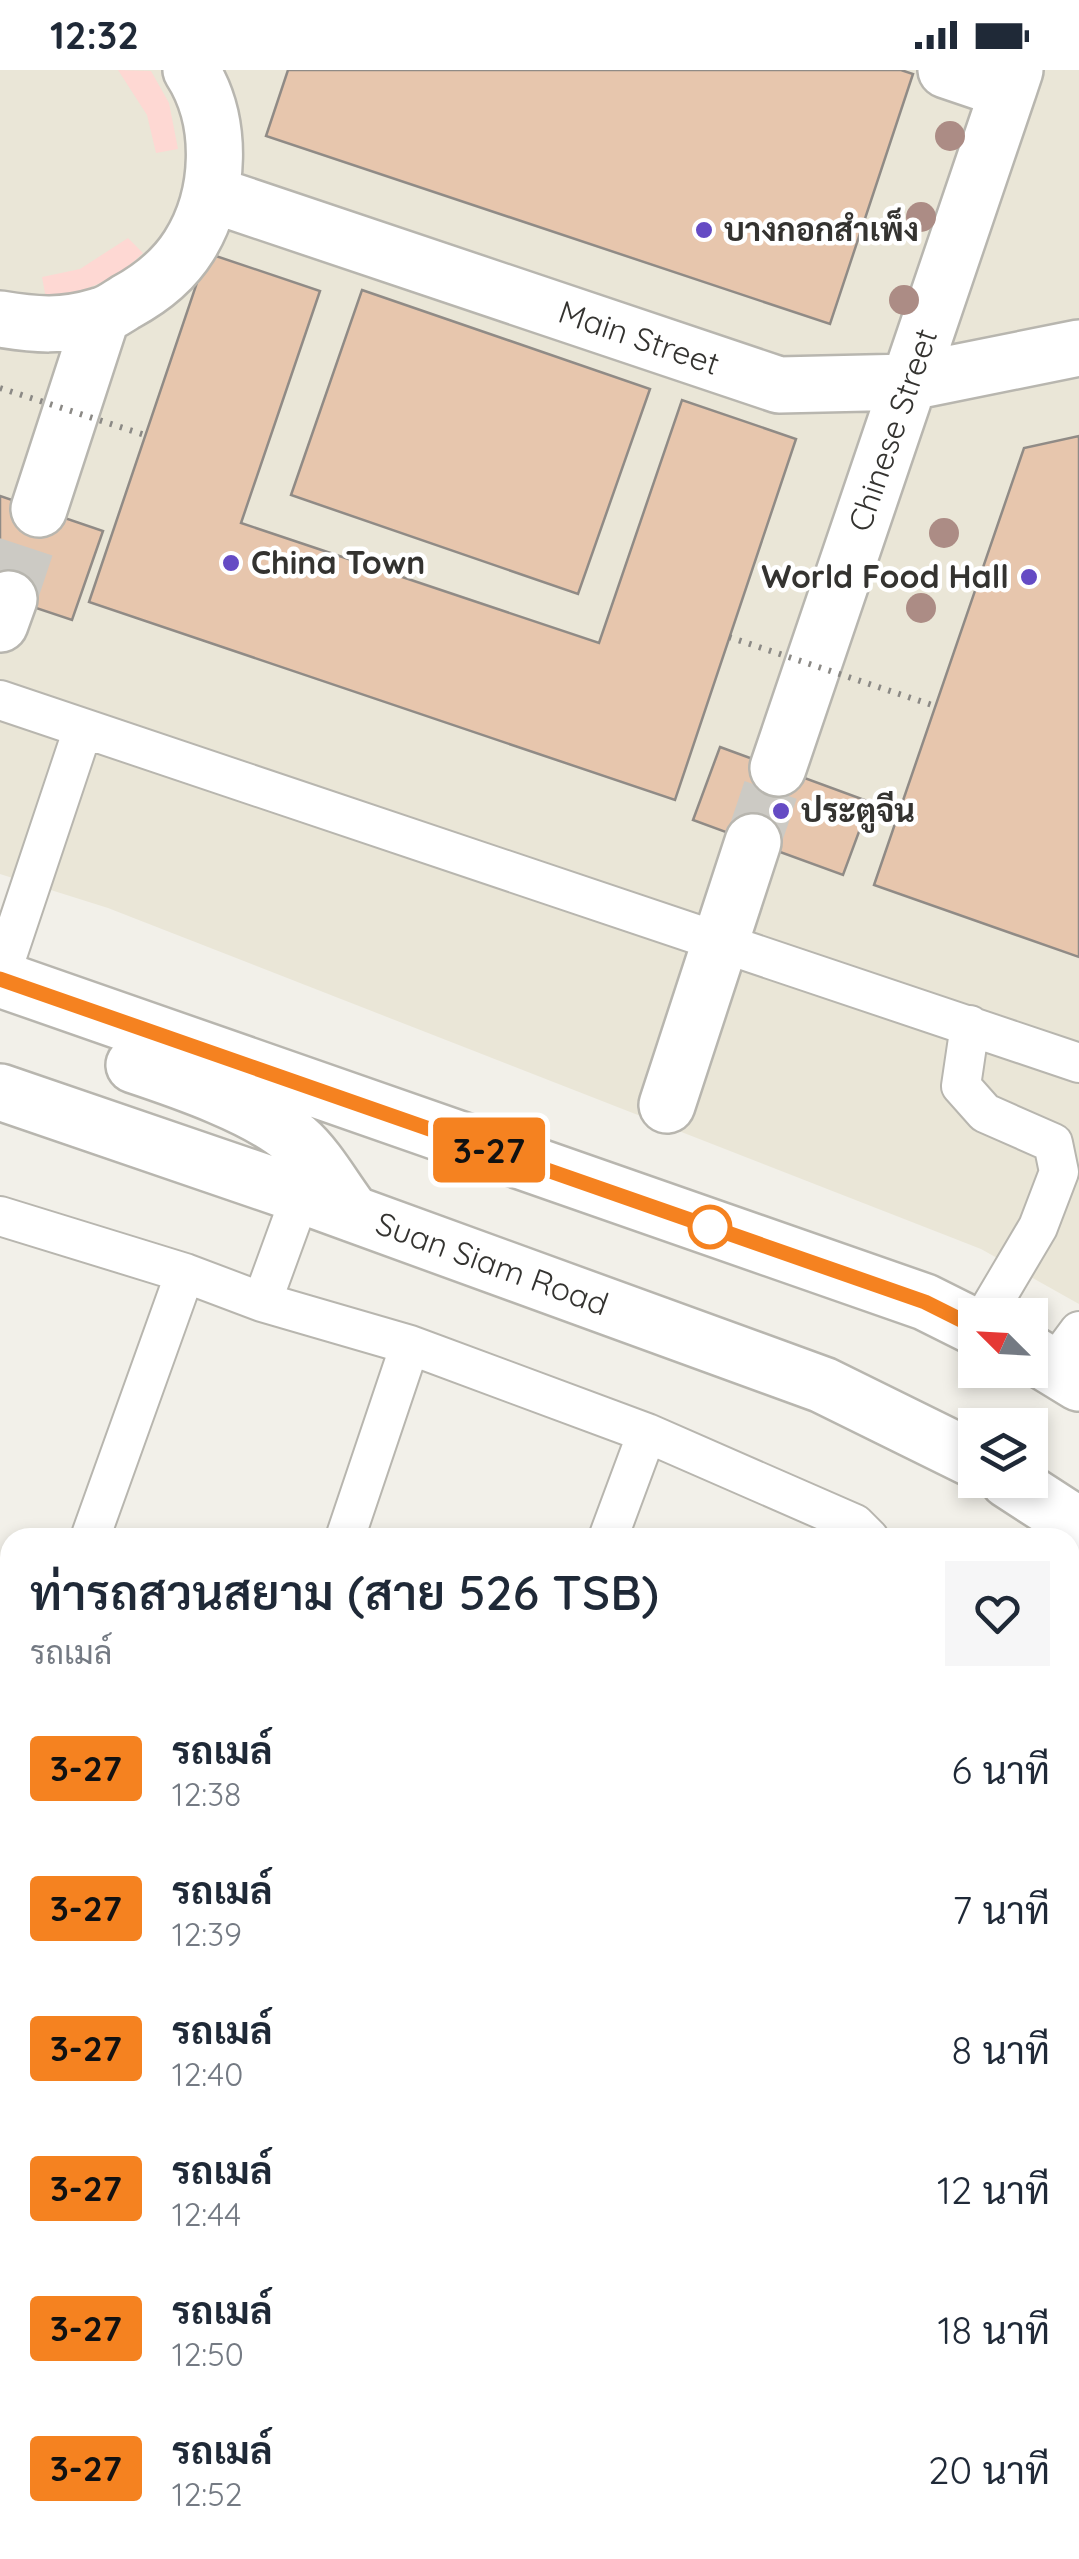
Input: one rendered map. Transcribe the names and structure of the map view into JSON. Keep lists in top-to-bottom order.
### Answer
{
  "streets": {
    "street": ["Main Street", "Chinese Street", "Suan Siam Road"]
  },
  "crossings": [
    ["Main Street", "Chinese Street"]
  ],
  "places": [
    "บางกอกสำเพ็ง",
    "China Town",
    "World Food Hall",
    "ประตูจีน"
  ],
  "lines": ["bus line 3-27"],
  "north": "top left",
  "page": {
    "status": "12:32",
    "on_map": "3-27",
    "heading": ["ท่ารถสวนสยาม (สาย 526 TSB)", "รถเมล์"],
    "list": [
      {
        "mark": "3-27",
        "name": "รถเมล์",
        "note": "12:38",
        "value": "6 นาที"
      },
      {
        "mark": "3-27",
        "name": "รถเมล์",
        "note": "12:39",
        "value": "7 นาที"
      },
      {
        "mark": "3-27",
        "name": "รถเมล์",
        "note": "12:40",
        "value": "8 นาที"
      },
      {
        "mark": "3-27",
        "name": "รถเมล์",
        "note": "12:44",
        "value": "12 นาที"
      },
      {
        "mark": "3-27",
        "name": "รถเมล์",
        "note": "12:50",
        "value": "18 นาที"
      },
      {
        "mark": "3-27",
        "name": "รถเมล์",
        "note": "12:52",
        "value": "20 นาที"
      }
    ]
  }
}
